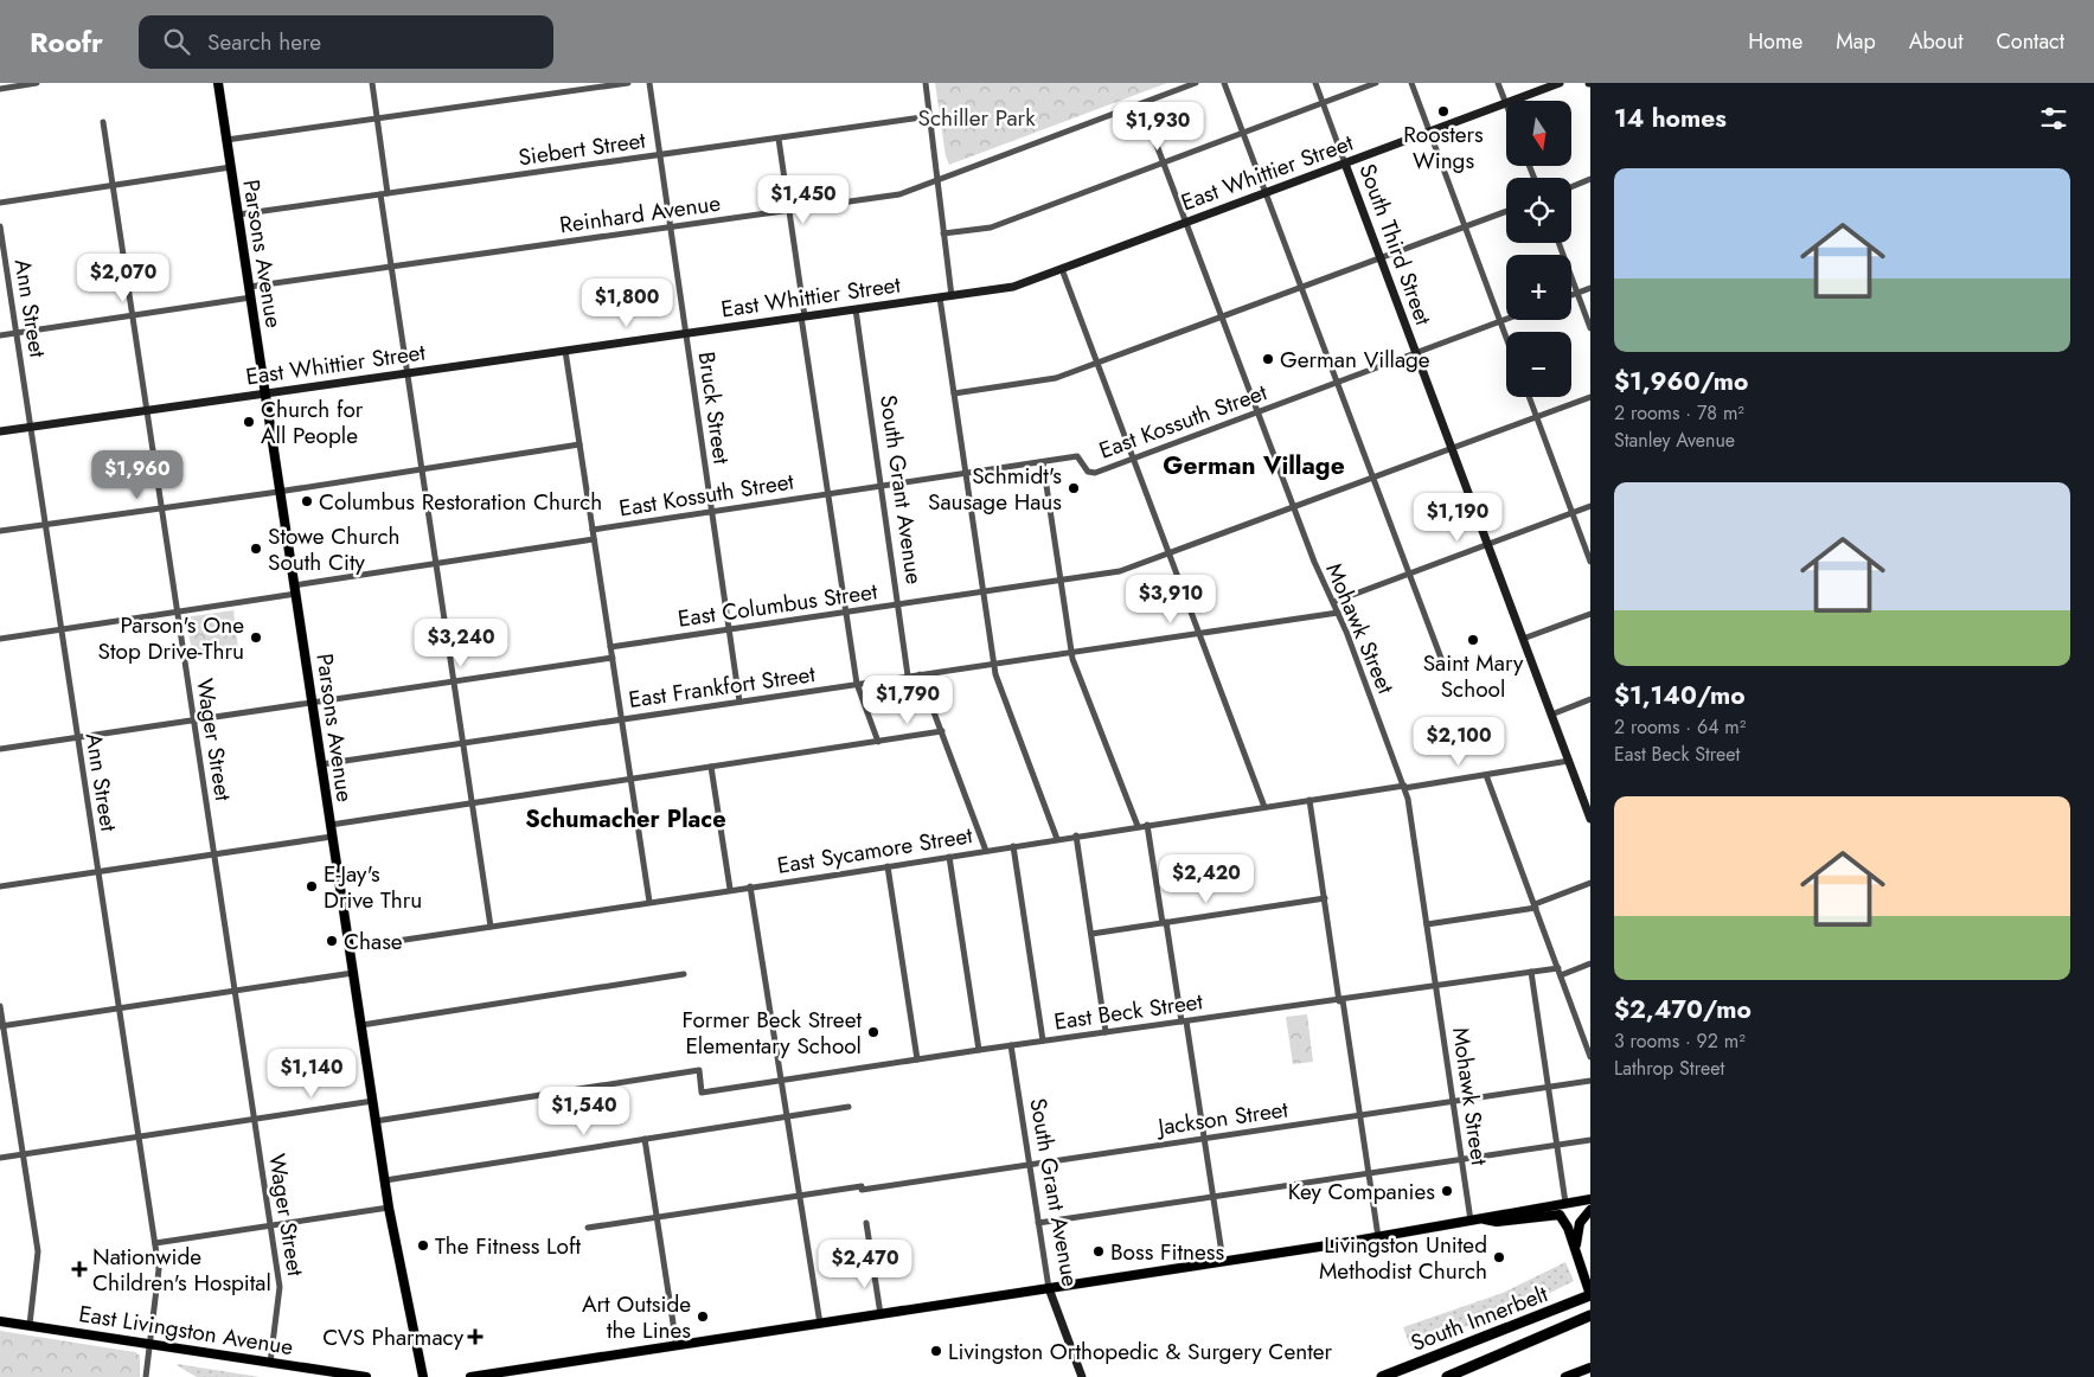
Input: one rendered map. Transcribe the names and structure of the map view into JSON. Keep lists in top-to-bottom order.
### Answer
{
  "streets": {
    "highway": ["South Innerbelt"],
    "main road": ["Parsons Avenue", "East Livingston Avenue"],
    "street": [
      "Siebert Street",
      "East Whittier Street",
      "Reinhard Avenue",
      "South Third Street",
      "Ann Street",
      "Bruck Street",
      "East Kossuth Street",
      "South Grant Avenue",
      "East Columbus Street",
      "Mohawk Street",
      "East Frankfort Street",
      "Wager Street",
      "East Sycamore Street",
      "East Beck Street",
      "Jackson Street"
    ]
  },
  "crossings": [
    ["Siebert Street", "Parsons Avenue"],
    ["Siebert Street", "Bruck Street"],
    ["East Whittier Street", "South Third Street"],
    ["East Whittier Street", "Parsons Avenue"],
    ["East Whittier Street", "Ann Street"],
    ["East Whittier Street", "Bruck Street"],
    ["East Whittier Street", "South Grant Avenue"],
    ["East Whittier Street", "Mohawk Street"],
    ["East Whittier Street", "Wager Street"],
    ["Reinhard Avenue", "Parsons Avenue"],
    ["Reinhard Avenue", "Bruck Street"],
    ["Reinhard Avenue", "Mohawk Street"],
    ["South Third Street", "East Kossuth Street"],
    ["South Third Street", "East Columbus Street"],
    ["South Third Street", "East Sycamore Street"],
    ["Parsons Avenue", "East Kossuth Street"],
    ["Parsons Avenue", "East Frankfort Street"],
    ["Parsons Avenue", "East Sycamore Street"],
    ["Parsons Avenue", "East Beck Street"],
    ["Ann Street", "East Kossuth Street"],
    ["Ann Street", "East Livingston Avenue"],
    ["Bruck Street", "East Kossuth Street"],
    ["Bruck Street", "East Columbus Street"],
    ["Bruck Street", "East Frankfort Street"],
    ["East Kossuth Street", "South Grant Avenue"],
    ["East Kossuth Street", "Mohawk Street"],
    ["East Kossuth Street", "Wager Street"],
    ["South Grant Avenue", "East Columbus Street"],
    ["South Grant Avenue", "East Frankfort Street"],
    ["South Grant Avenue", "East Beck Street"],
    ["South Grant Avenue", "Jackson Street"],
    ["East Columbus Street", "Mohawk Street"],
    ["Mohawk Street", "East Frankfort Street"],
    ["Mohawk Street", "East Sycamore Street"],
    ["Mohawk Street", "East Beck Street"],
    ["Mohawk Street", "Jackson Street"],
    ["Wager Street", "East Livingston Avenue"]
  ],
  "districts": ["German Village", "Schumacher Place"],
  "parks": ["Schiller Park"],
  "places": {
    "other": [
      "Roosters Wings",
      "German Village",
      "Church for All People",
      "Schmidt's Sausage Haus",
      "Columbus Restoration Church",
      "Stowe Church South City",
      "Parson's One Stop Drive-Thru",
      "Saint Mary School",
      "E-Jay's Drive Thru",
      "Chase",
      "Former Beck Street Elementary School",
      "Key Companies",
      "The Fitness Loft",
      "Boss Fitness",
      "Livingston United Methodist Church",
      "Art Outside the Lines",
      "Livingston Orthopedic & Surgery Center"
    ],
    "health": ["Nationwide Children's Hospital", "CVS Pharmacy"]
  },
  "north": "bottom",
  "page": {
    "header": "Roofr",
    "search": "Search here",
    "nav": [
      "Home",
      "Map",
      "About",
      "Contact"
    ],
    "heading": "14 homes",
    "map_buttons": ["+", "−"],
    "price": [
      "$1,930",
      "$1,450",
      "$2,070",
      "$1,800",
      "$1,960",
      "$1,190",
      "$3,910",
      "$3,240",
      "$1,790",
      "$2,100",
      "$2,420",
      "$1,140",
      "$1,540",
      "$2,470"
    ],
    "list": [
      {
        "name": "$1,960/mo",
        "note": "2 rooms · 78 m² · Stanley Avenue"
      },
      {
        "name": "$1,140/mo",
        "note": "2 rooms · 64 m² · East Beck Street"
      },
      {
        "name": "$2,470/mo",
        "note": "3 rooms · 92 m² · Lathrop Street"
      }
    ]
  }
}
